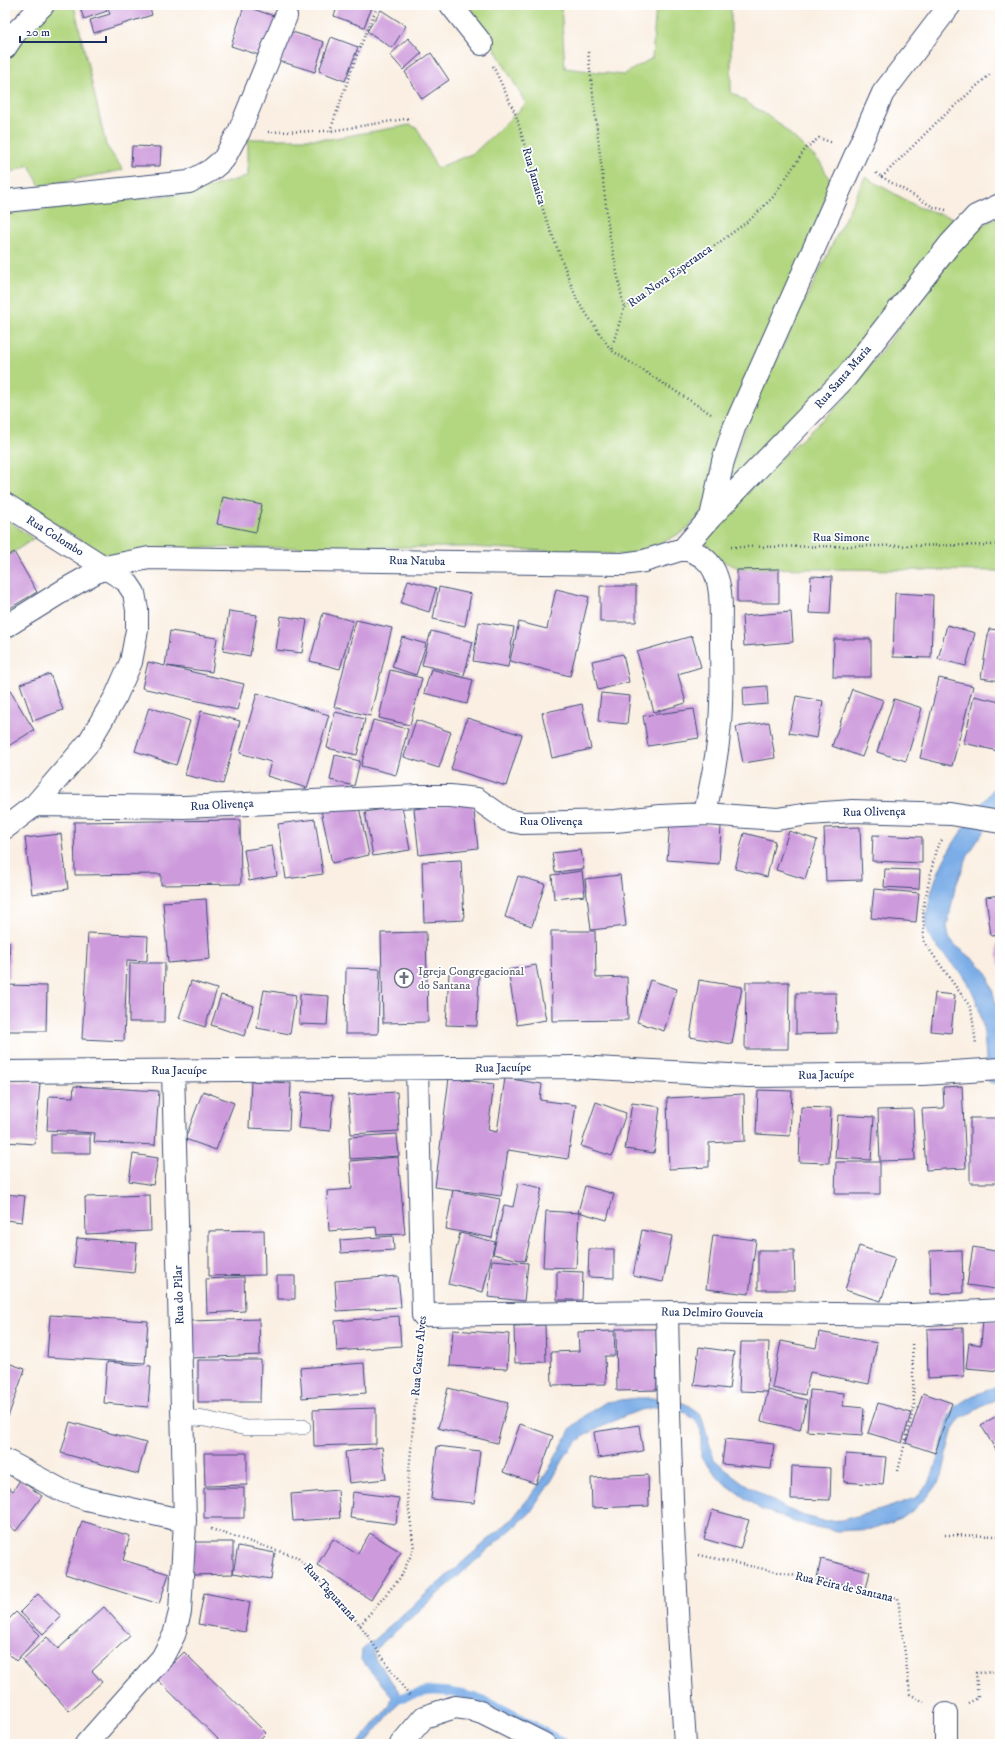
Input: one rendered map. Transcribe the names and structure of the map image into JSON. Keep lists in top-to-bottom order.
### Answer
{
  "streets": {
    "street": [
      "Rua Santa Maria",
      "Rua Colombo",
      "Rua Natuba",
      "Rua Olivença",
      "Rua Jacuípe",
      "Rua do Pilar",
      "Rua Delmiro Gouveia",
      "Rua Castro Alves"
    ],
    "path": [
      "Rua Jamaica",
      "Rua Nova Esperanca",
      "Rua Simone",
      "Rua Feira de Santana",
      "Rua Taguarana"
    ]
  },
  "crossings": [
    ["Rua Jamaica", "Rua Nova Esperanca"],
    ["Rua Santa Maria", "Rua Natuba"],
    ["Rua Colombo", "Rua Natuba"],
    ["Rua Colombo", "Rua Olivença"],
    ["Rua Jacuípe", "Rua do Pilar"],
    ["Rua Jacuípe", "Rua Castro Alves"],
    ["Rua do Pilar", "Rua Taguarana"],
    ["Rua Delmiro Gouveia", "Rua Castro Alves"],
    ["Rua Castro Alves", "Rua Taguarana"]
  ],
  "places": {
    "church": ["Igreja Congregacional do Santana"]
  },
  "scale_bar": "20 m"
}
